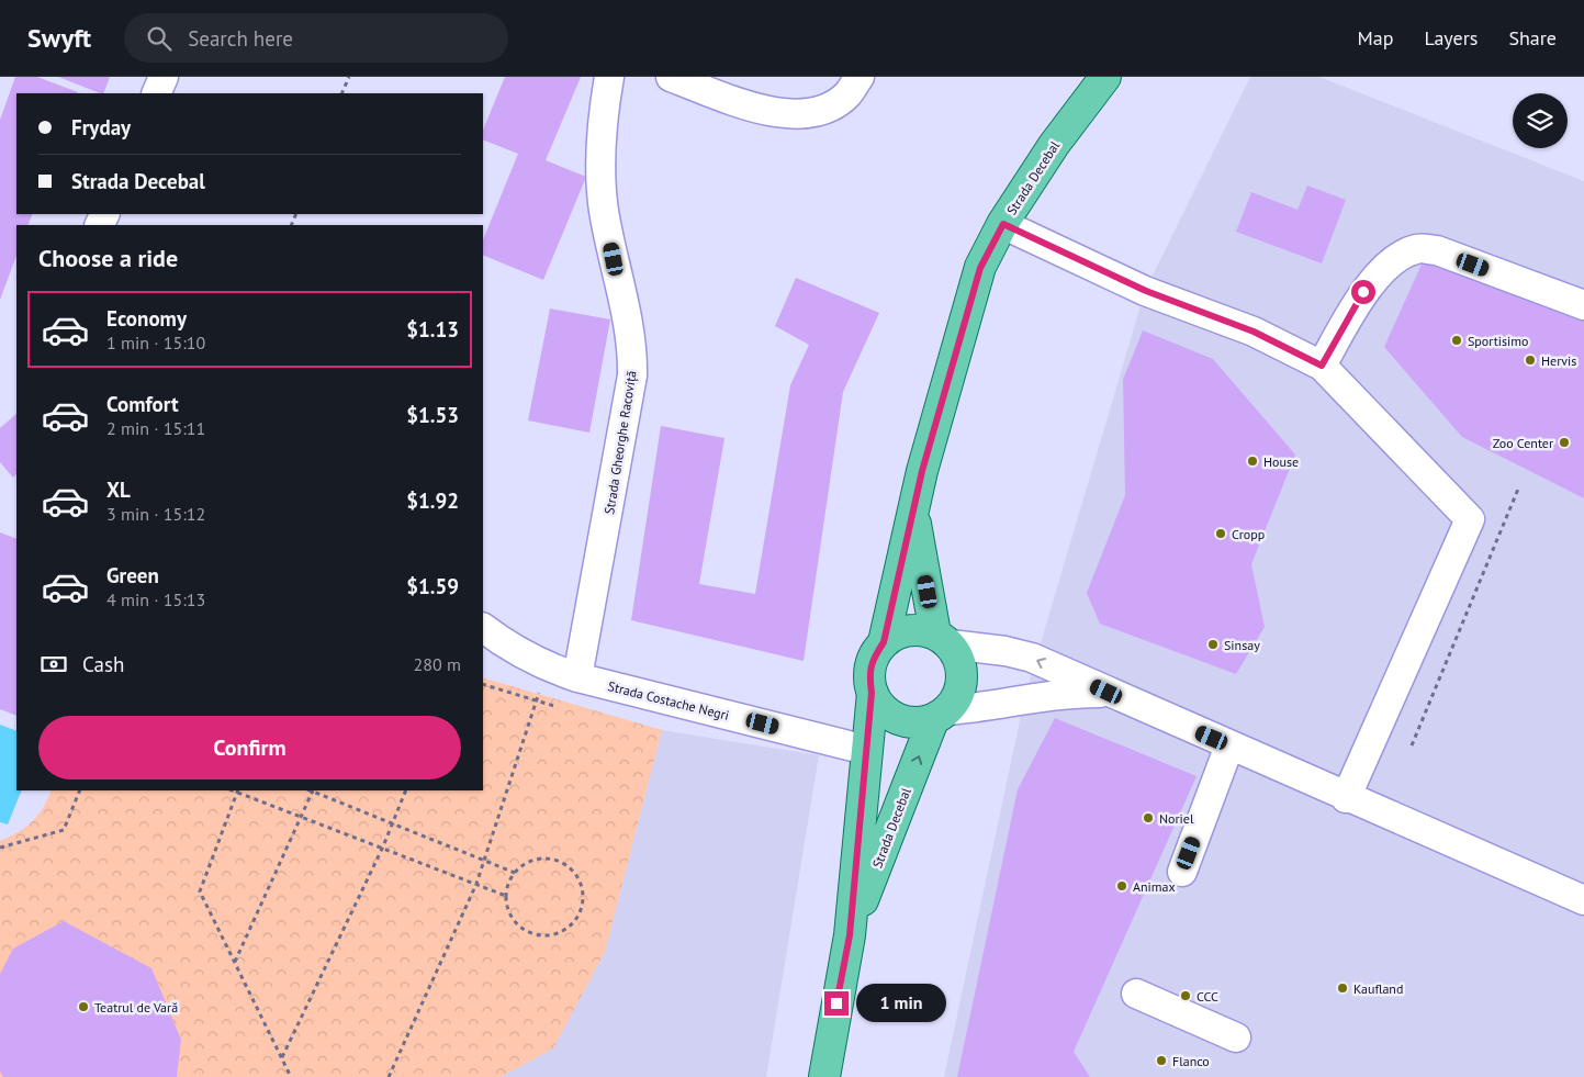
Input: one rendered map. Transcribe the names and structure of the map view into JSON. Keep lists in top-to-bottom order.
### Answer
{
  "streets": {
    "main road": ["Strada Decebal"],
    "street": ["Strada Gheorghe Racoviță", "Strada Costache Negri"]
  },
  "crossings": [
    ["Strada Decebal", "Strada Costache Negri"],
    ["Strada Gheorghe Racoviță", "Strada Costache Negri"]
  ],
  "places": [
    "Sportisimo",
    "Hervis",
    "Zoo Center",
    "House",
    "Cropp",
    "Sinsay",
    "Noriel",
    "Animax",
    "Kaufland",
    "CCC",
    "Teatrul de Vară",
    "Flanco"
  ],
  "page": {
    "header": "Swyft",
    "search": "Search here",
    "nav": ["Map", "Layers", "Share"],
    "banner": ["Fryday", "Strada Decebal"],
    "heading": "Choose a ride",
    "list": [
      {
        "name": "Economy",
        "note": "1 min · 15:10",
        "value": "$1.13"
      },
      {
        "name": "Comfort",
        "note": "2 min · 15:11",
        "value": "$1.53"
      },
      {
        "name": "XL",
        "note": "3 min · 15:12",
        "value": "$1.92"
      },
      {
        "name": "Green",
        "note": "4 min · 15:13",
        "value": "$1.59"
      }
    ],
    "pay": ["Cash", "280 m"],
    "buttons": "Confirm",
    "bubble": "1 min"
  }
}
